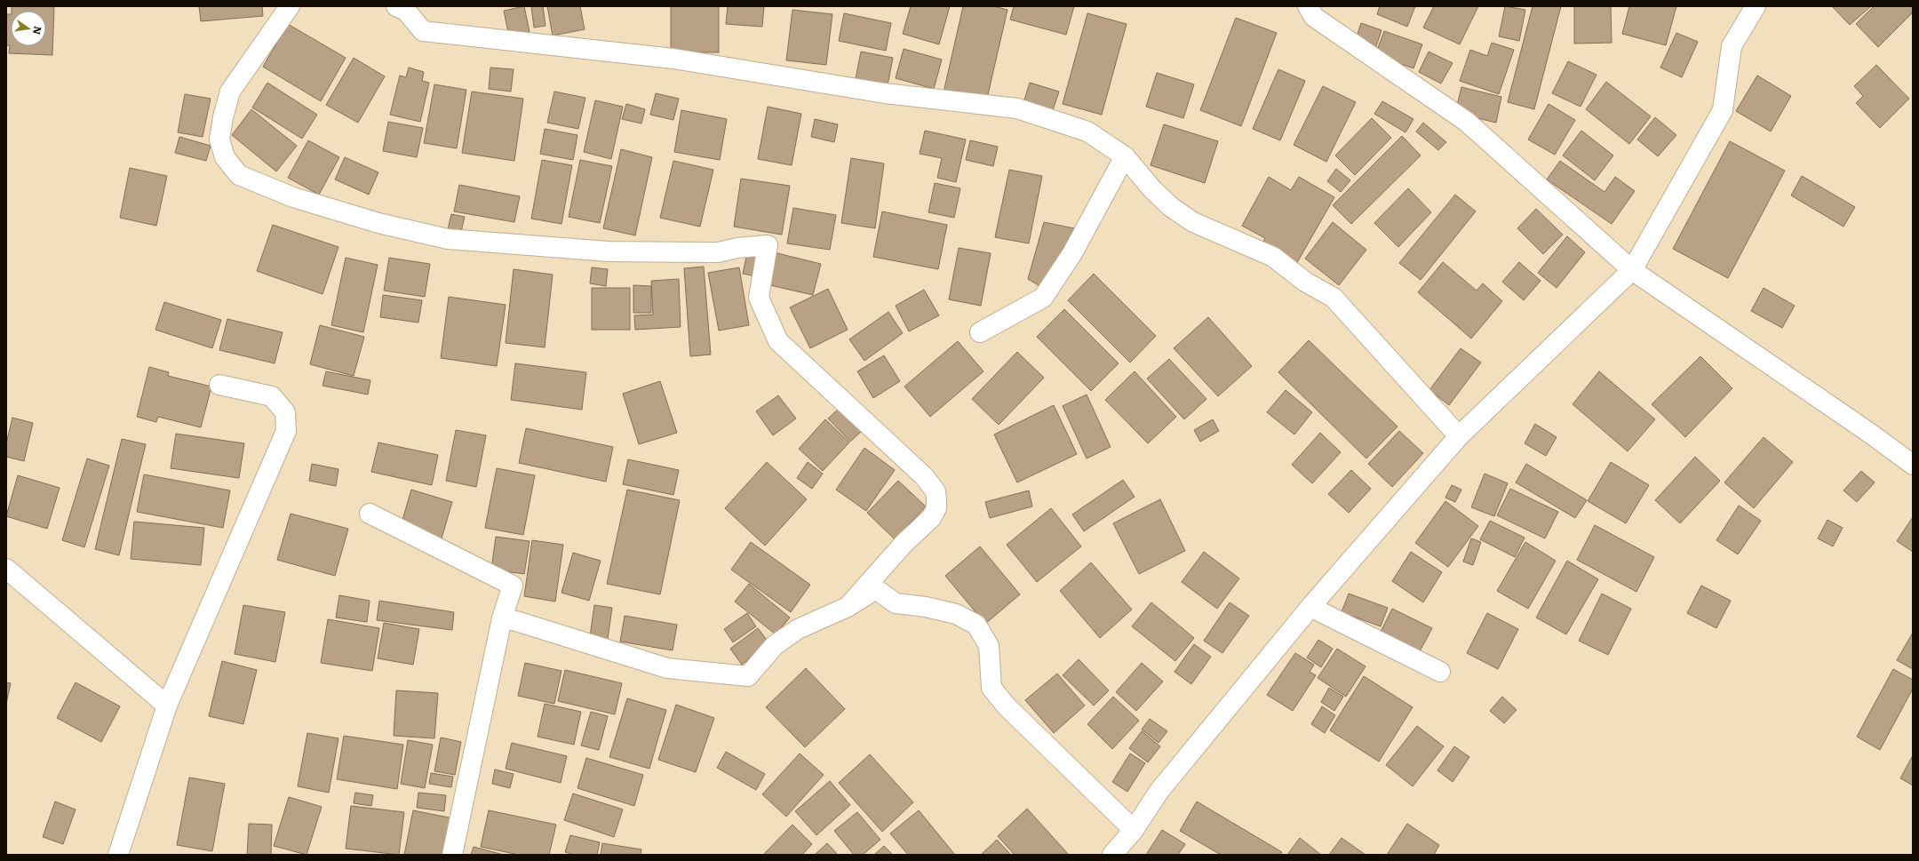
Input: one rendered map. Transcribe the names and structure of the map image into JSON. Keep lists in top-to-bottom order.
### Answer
{
  "north": "right"
}
